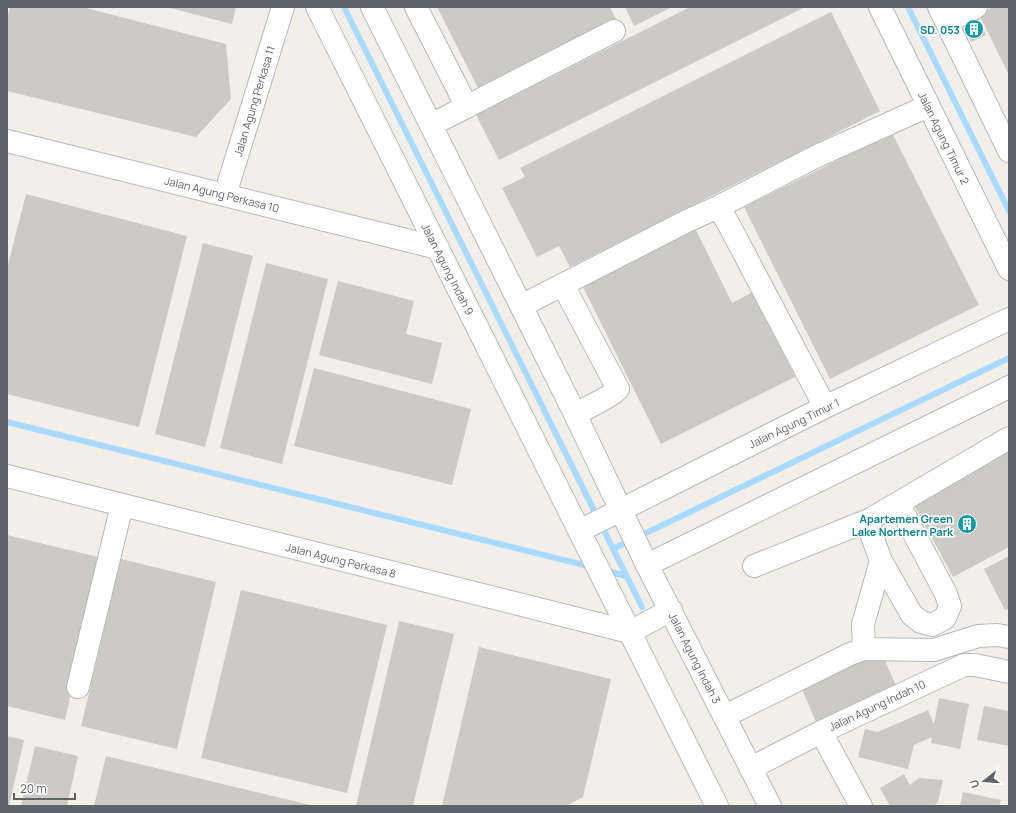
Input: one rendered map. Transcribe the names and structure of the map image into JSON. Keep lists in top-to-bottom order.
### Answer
{
  "streets": {
    "street": [
      "Jalan Agung Perkasa 11",
      "Jalan Agung Timur 2",
      "Jalan Agung Perkasa 10",
      "Jalan Agung Indah 9",
      "Jalan Agung Timur 1",
      "Jalan Agung Perkasa 8",
      "Jalan Agung Indah 3",
      "Jalan Agung Indah 10"
    ]
  },
  "crossings": [
    ["Jalan Agung Perkasa 11", "Jalan Agung Perkasa 10"],
    ["Jalan Agung Perkasa 10", "Jalan Agung Indah 9"],
    ["Jalan Agung Indah 9", "Jalan Agung Timur 1"],
    ["Jalan Agung Timur 1", "Jalan Agung Indah 3"],
    ["Jalan Agung Indah 3", "Jalan Agung Indah 10"]
  ],
  "places": {
    "building": ["SD. 053", "Apartemen Green Lake Northern Park"]
  },
  "scale_bar": "20 m",
  "north": "left"
}
